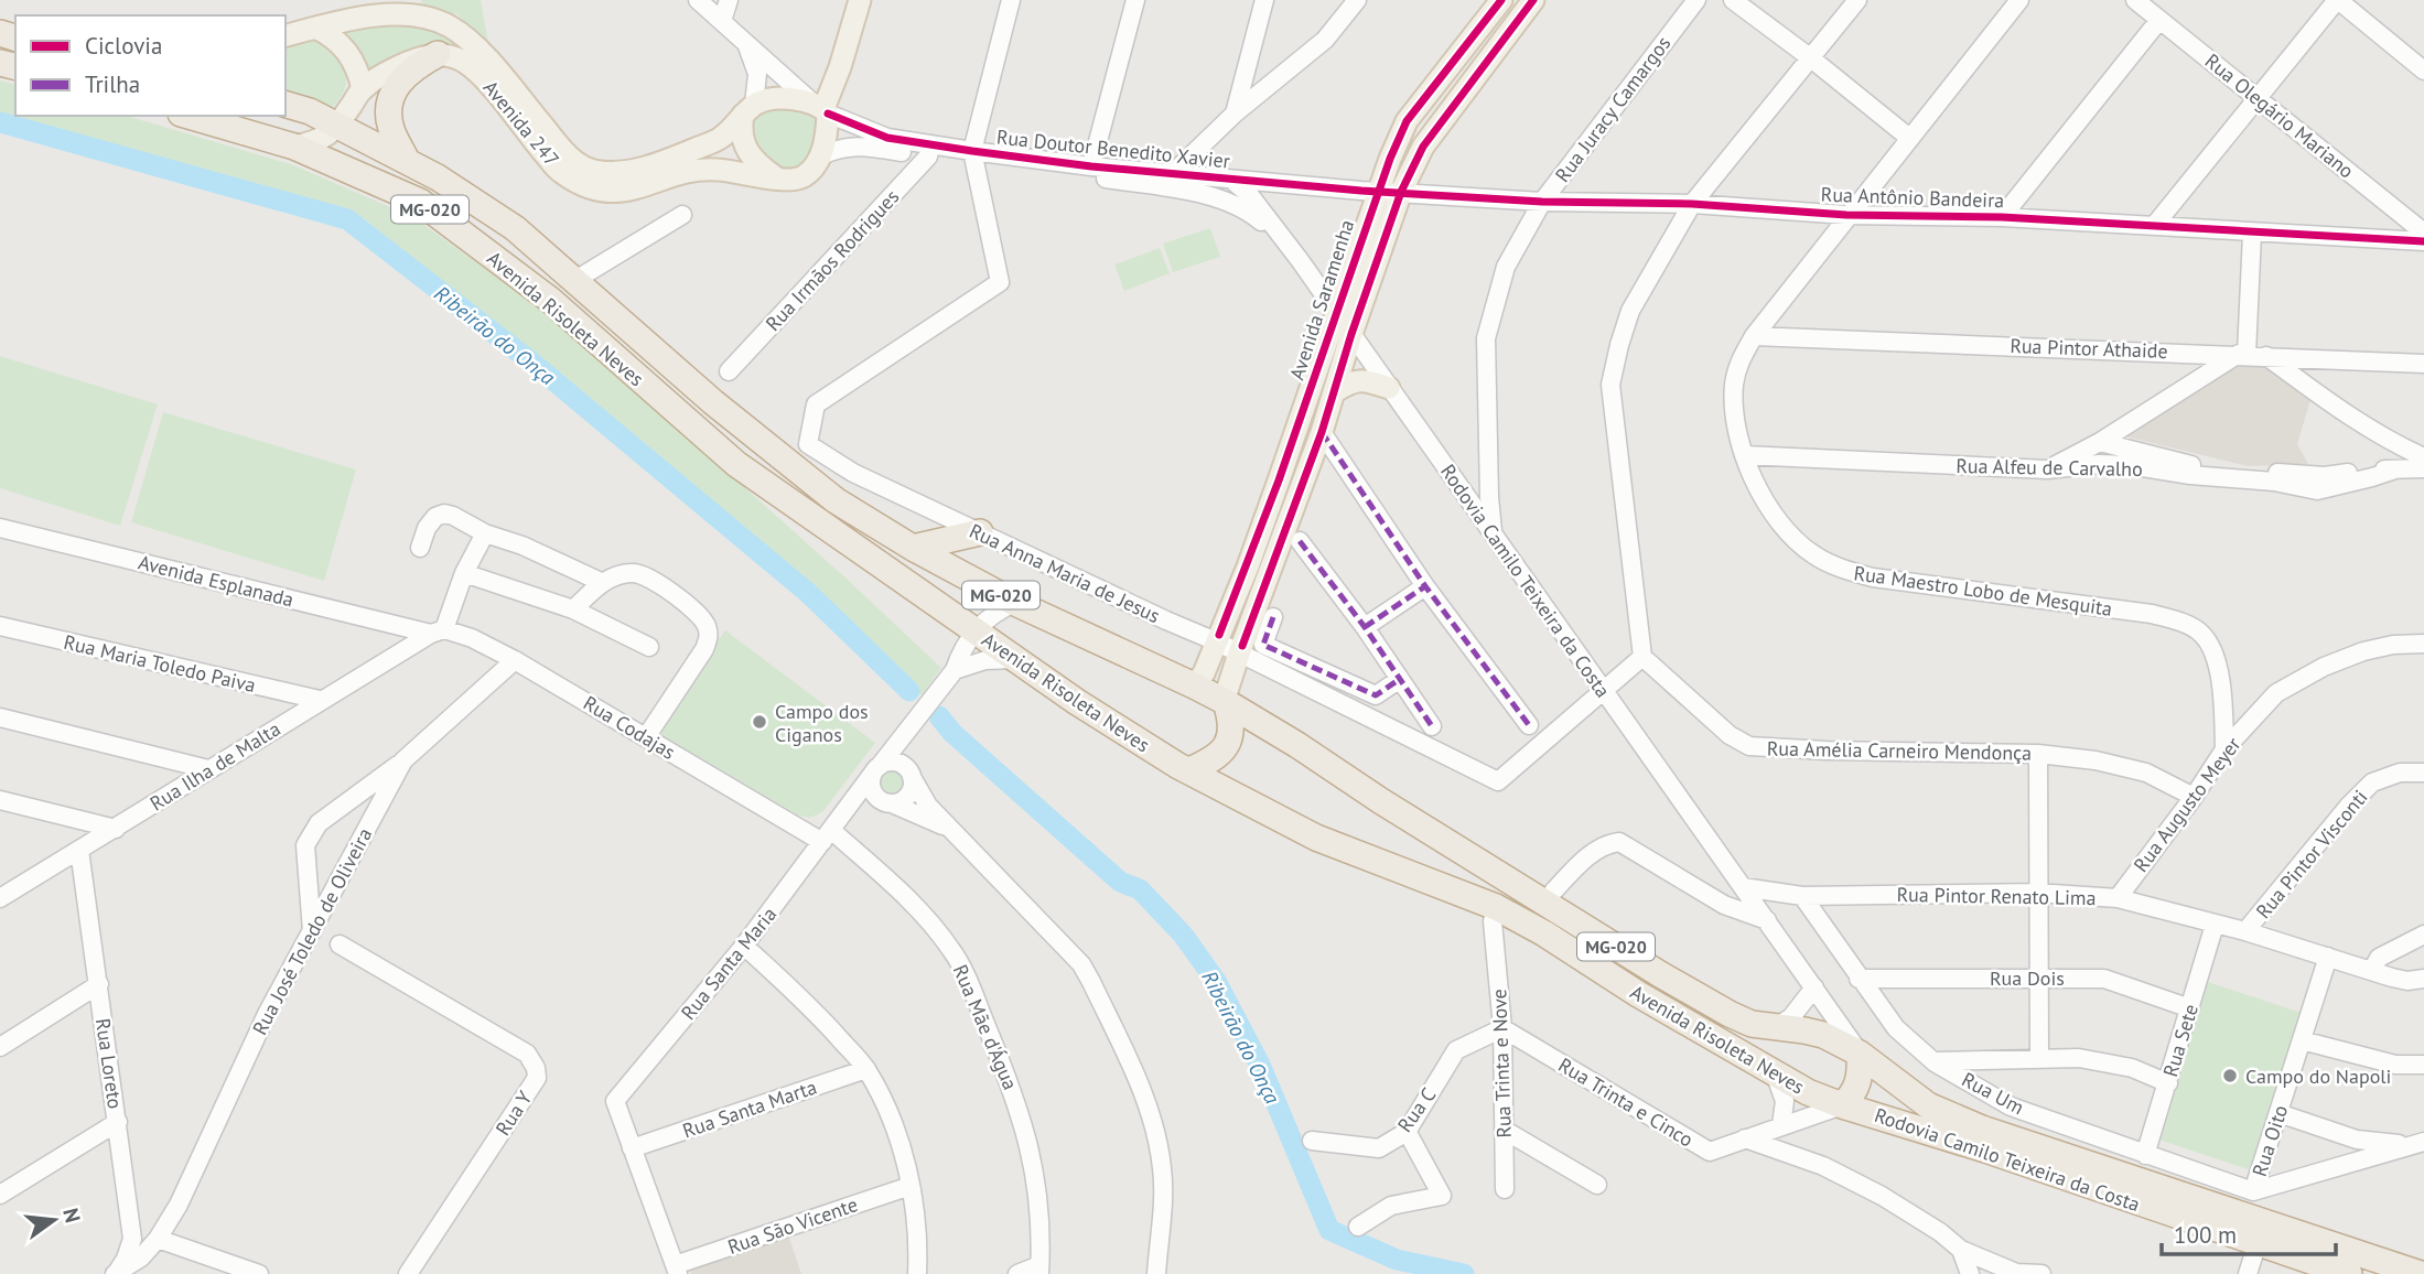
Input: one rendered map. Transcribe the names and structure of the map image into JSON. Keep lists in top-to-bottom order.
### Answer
{
  "streets": {
    "highway": ["MG-020", "Avenida Risoleta Neves", "Rodovia Camilo Teixeira da Costa"],
    "main road": ["Avenida 247", "Avenida Saramenha"],
    "street": [
      "Rua Juracy Camargos",
      "Rua Olegário Mariano",
      "Rua Doutor Benedito Xavier",
      "Rua Antônio Bandeira",
      "Rua Irmãos Rodrigues",
      "Rua Pintor Athaide",
      "Rua Alfeu de Carvalho",
      "Rua Anna Maria de Jesus",
      "Avenida Esplanada",
      "Rua Maestro Lobo de Mesquita",
      "Rua Maria Toledo Paiva",
      "Rua Codajas",
      "Rua Amélia Carneiro Mendonça",
      "Rua Ilha de Malta",
      "Rua Augusto Meyer",
      "Rua Pintor Visconti",
      "Rua Pintor Renato Lima",
      "Rua José Toledo de Oliveira",
      "Rua Santa Maria",
      "Rua Dois",
      "Rua Mãe d'Água",
      "Rua Sete",
      "Rua Loreto",
      "Rua Trinta e Nove",
      "Rua Um",
      "Rua Trinta e Cinco",
      "Rua Santa Marta",
      "Rua C",
      "Rua Y",
      "Rua Oito",
      "Rua São Vicente"
    ]
  },
  "crossings": [
    ["Rua Juracy Camargos", "Rua Antônio Bandeira"],
    ["Rua Juracy Camargos", "Rodovia Camilo Teixeira da Costa"],
    ["Avenida 247", "Rua Doutor Benedito Xavier"],
    ["Rua Doutor Benedito Xavier", "Rua Antônio Bandeira"],
    ["Rua Doutor Benedito Xavier", "Rua Irmãos Rodrigues"],
    ["Rua Doutor Benedito Xavier", "Avenida Saramenha"],
    ["Rua Doutor Benedito Xavier", "Rua Anna Maria de Jesus"],
    ["Rua Doutor Benedito Xavier", "Rodovia Camilo Teixeira da Costa"],
    ["Rua Antônio Bandeira", "Avenida Saramenha"],
    ["Rua Antônio Bandeira", "Rua Maestro Lobo de Mesquita"],
    ["Avenida Saramenha", "Avenida Risoleta Neves"],
    ["Avenida Saramenha", "Rua Anna Maria de Jesus"],
    ["Avenida Saramenha", "Rodovia Camilo Teixeira da Costa"],
    ["Avenida Risoleta Neves", "Rodovia Camilo Teixeira da Costa"],
    ["Avenida Risoleta Neves", "Rua Santa Maria"],
    ["Avenida Risoleta Neves", "Rua Trinta e Nove"],
    ["Avenida Risoleta Neves", "Rua Trinta e Cinco"],
    ["Rua Pintor Athaide", "Rua Maestro Lobo de Mesquita"],
    ["Rua Alfeu de Carvalho", "Rua Maestro Lobo de Mesquita"],
    ["Rua Anna Maria de Jesus", "Rodovia Camilo Teixeira da Costa"],
    ["Rua Anna Maria de Jesus", "Rua Amélia Carneiro Mendonça"],
    ["Avenida Esplanada", "Rua Codajas"],
    ["Avenida Esplanada", "Rua Ilha de Malta"],
    ["Rodovia Camilo Teixeira da Costa", "Rua Pintor Renato Lima"],
    ["Rodovia Camilo Teixeira da Costa", "Rua Trinta e Cinco"],
    ["Rua Maestro Lobo de Mesquita", "Rua Augusto Meyer"],
    ["Rua Maria Toledo Paiva", "Rua Ilha de Malta"],
    ["Rua Codajas", "Rua Ilha de Malta"],
    ["Rua Codajas", "Rua José Toledo de Oliveira"],
    ["Rua Codajas", "Rua Santa Maria"],
    ["Rua Codajas", "Rua Mãe d'Água"],
    ["Rua Amélia Carneiro Mendonça", "Rua Augusto Meyer"],
    ["Rua Ilha de Malta", "Rua Loreto"],
    ["Rua Augusto Meyer", "Rua Pintor Renato Lima"],
    ["Rua Pintor Visconti", "Rua Pintor Renato Lima"],
    ["Rua Pintor Renato Lima", "Rua Sete"],
    ["Rua Pintor Renato Lima", "Rua Um"],
    ["Rua Pintor Renato Lima", "Rua Oito"],
    ["Rua Santa Maria", "Rua Mãe d'Água"],
    ["Rua Santa Maria", "Rua Santa Marta"],
    ["Rua Dois", "Rua Sete"],
    ["Rua Dois", "Rua Um"],
    ["Rua Sete", "Rua Um"],
    ["Rua Trinta e Nove", "Rua Trinta e Cinco"],
    ["Rua Trinta e Nove", "Rua C"],
    ["Rua Um", "Rua Oito"],
    ["Rua Trinta e Cinco", "Rua C"]
  ],
  "water": ["Ribeirão do Onça"],
  "places": ["Campo dos Ciganos", "Campo do Napoli"],
  "legend": ["Ciclovia", "Trilha"],
  "scale_bar": "100 m",
  "north": "right"
}
